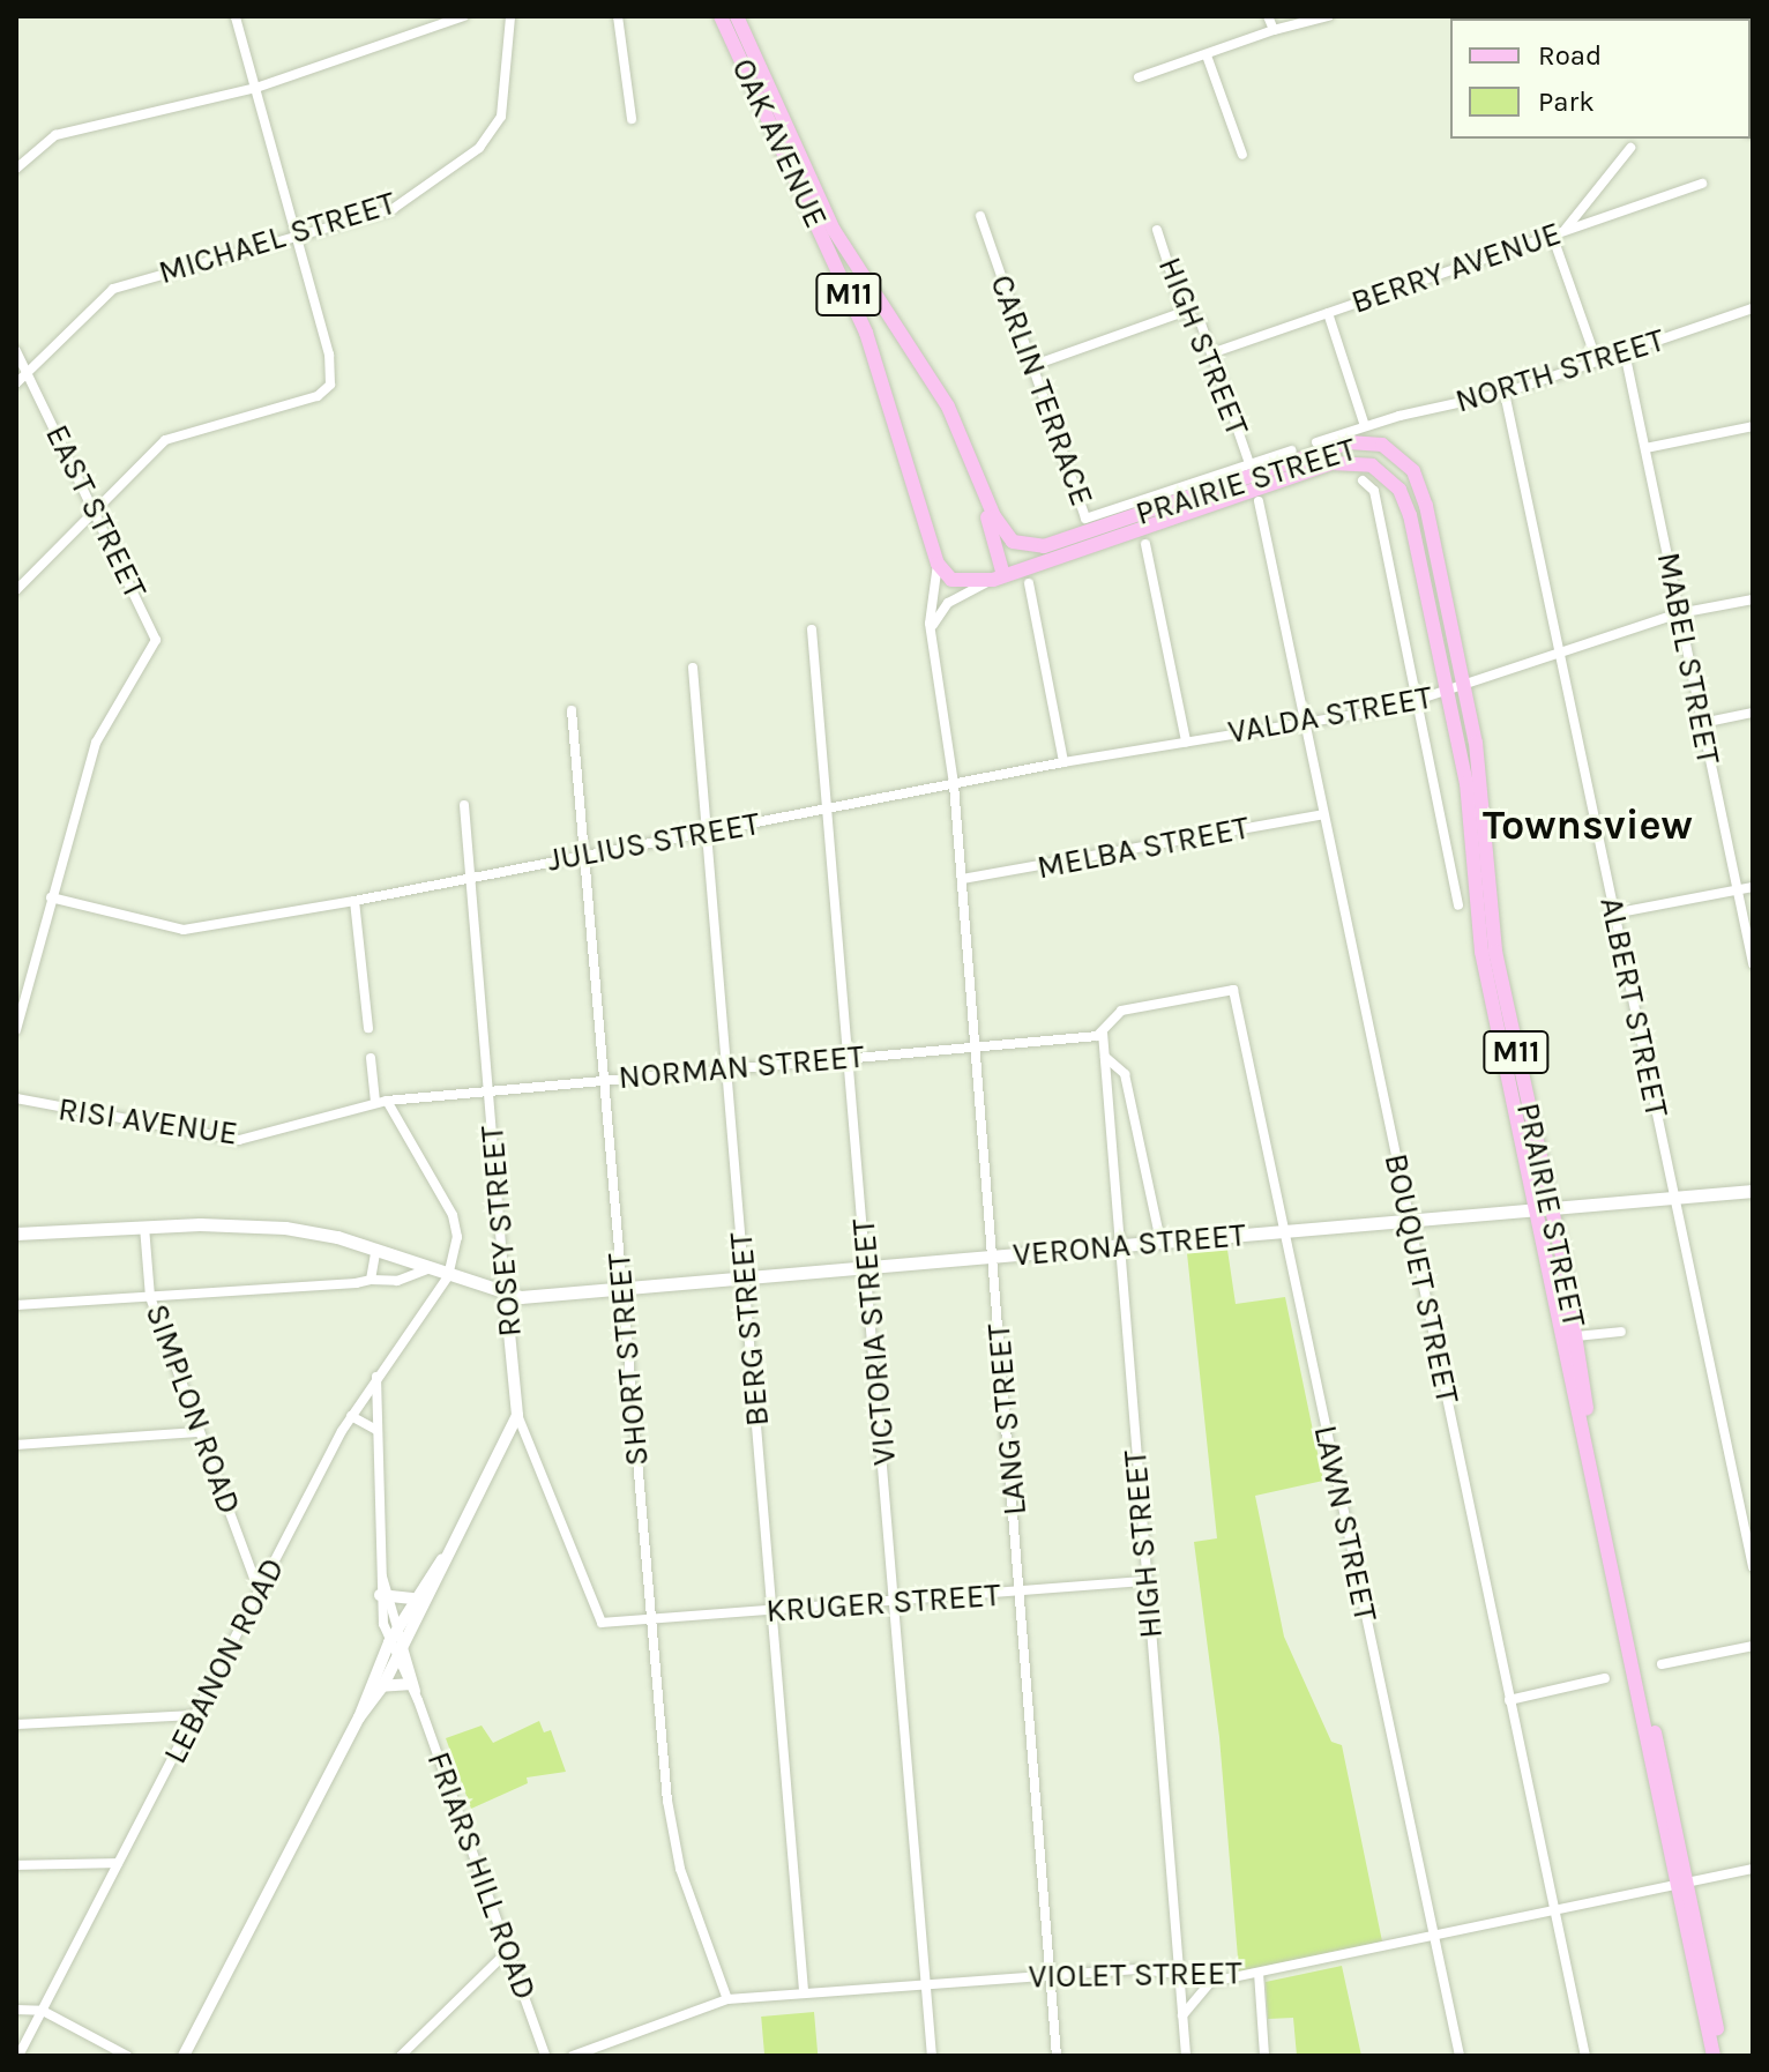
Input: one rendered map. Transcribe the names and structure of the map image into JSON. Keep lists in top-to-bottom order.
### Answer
{
  "streets": {
    "main road": [
      "OAK AVENUE",
      "M11",
      "PRAIRIE STREET",
      "VERONA STREET"
    ],
    "street": [
      "MICHAEL STREET",
      "BERRY AVENUE",
      "HIGH STREET",
      "NORTH STREET",
      "CARLIN TERRACE",
      "EAST STREET",
      "MABEL STREET",
      "VALDA STREET",
      "JULIUS STREET",
      "MELBA STREET",
      "ALBERT STREET",
      "NORMAN STREET",
      "RISI AVENUE",
      "ROSEY STREET",
      "BOUQUET STREET",
      "BERG STREET",
      "VICTORIA STREET",
      "SHORT STREET",
      "SIMPLON ROAD",
      "LANG STREET",
      "LAWN STREET",
      "KRUGER STREET",
      "LEBANON ROAD",
      "FRIARS HILL ROAD",
      "VIOLET STREET"
    ]
  },
  "crossings": [
    ["OAK AVENUE", "PRAIRIE STREET"],
    ["OAK AVENUE", "LANG STREET"],
    ["MICHAEL STREET", "EAST STREET"],
    ["BERRY AVENUE", "HIGH STREET"],
    ["BERRY AVENUE", "PRAIRIE STREET"],
    ["HIGH STREET", "CARLIN TERRACE"],
    ["HIGH STREET", "NORMAN STREET"],
    ["HIGH STREET", "VERONA STREET"],
    ["HIGH STREET", "LAWN STREET"],
    ["HIGH STREET", "KRUGER STREET"],
    ["HIGH STREET", "VIOLET STREET"],
    ["NORTH STREET", "PRAIRIE STREET"],
    ["NORTH STREET", "MABEL STREET"],
    ["NORTH STREET", "ALBERT STREET"],
    ["PRAIRIE STREET", "VALDA STREET"],
    ["PRAIRIE STREET", "VERONA STREET"],
    ["PRAIRIE STREET", "VIOLET STREET"],
    ["EAST STREET", "JULIUS STREET"],
    ["MABEL STREET", "VALDA STREET"],
    ["VALDA STREET", "JULIUS STREET"],
    ["VALDA STREET", "ALBERT STREET"],
    ["VALDA STREET", "BOUQUET STREET"],
    ["VALDA STREET", "LANG STREET"],
    ["JULIUS STREET", "ROSEY STREET"],
    ["JULIUS STREET", "BERG STREET"],
    ["JULIUS STREET", "VICTORIA STREET"],
    ["JULIUS STREET", "SHORT STREET"],
    ["JULIUS STREET", "LANG STREET"],
    ["MELBA STREET", "BOUQUET STREET"],
    ["MELBA STREET", "LANG STREET"],
    ["ALBERT STREET", "VERONA STREET"],
    ["NORMAN STREET", "RISI AVENUE"],
    ["NORMAN STREET", "ROSEY STREET"],
    ["NORMAN STREET", "BERG STREET"],
    ["NORMAN STREET", "VICTORIA STREET"],
    ["NORMAN STREET", "SHORT STREET"],
    ["NORMAN STREET", "LANG STREET"],
    ["NORMAN STREET", "LAWN STREET"],
    ["ROSEY STREET", "VERONA STREET"],
    ["ROSEY STREET", "KRUGER STREET"],
    ["VERONA STREET", "BOUQUET STREET"],
    ["VERONA STREET", "BERG STREET"],
    ["VERONA STREET", "VICTORIA STREET"],
    ["VERONA STREET", "SHORT STREET"],
    ["VERONA STREET", "LANG STREET"],
    ["VERONA STREET", "LAWN STREET"],
    ["BOUQUET STREET", "VIOLET STREET"],
    ["BERG STREET", "KRUGER STREET"],
    ["BERG STREET", "VIOLET STREET"],
    ["VICTORIA STREET", "KRUGER STREET"],
    ["VICTORIA STREET", "VIOLET STREET"],
    ["SHORT STREET", "KRUGER STREET"],
    ["SHORT STREET", "VIOLET STREET"],
    ["SIMPLON ROAD", "LEBANON ROAD"],
    ["LANG STREET", "KRUGER STREET"],
    ["LANG STREET", "VIOLET STREET"],
    ["LAWN STREET", "VIOLET STREET"],
    ["LEBANON ROAD", "FRIARS HILL ROAD"]
  ],
  "districts": ["Townsview"],
  "legend": ["Road", "Park"]
}
